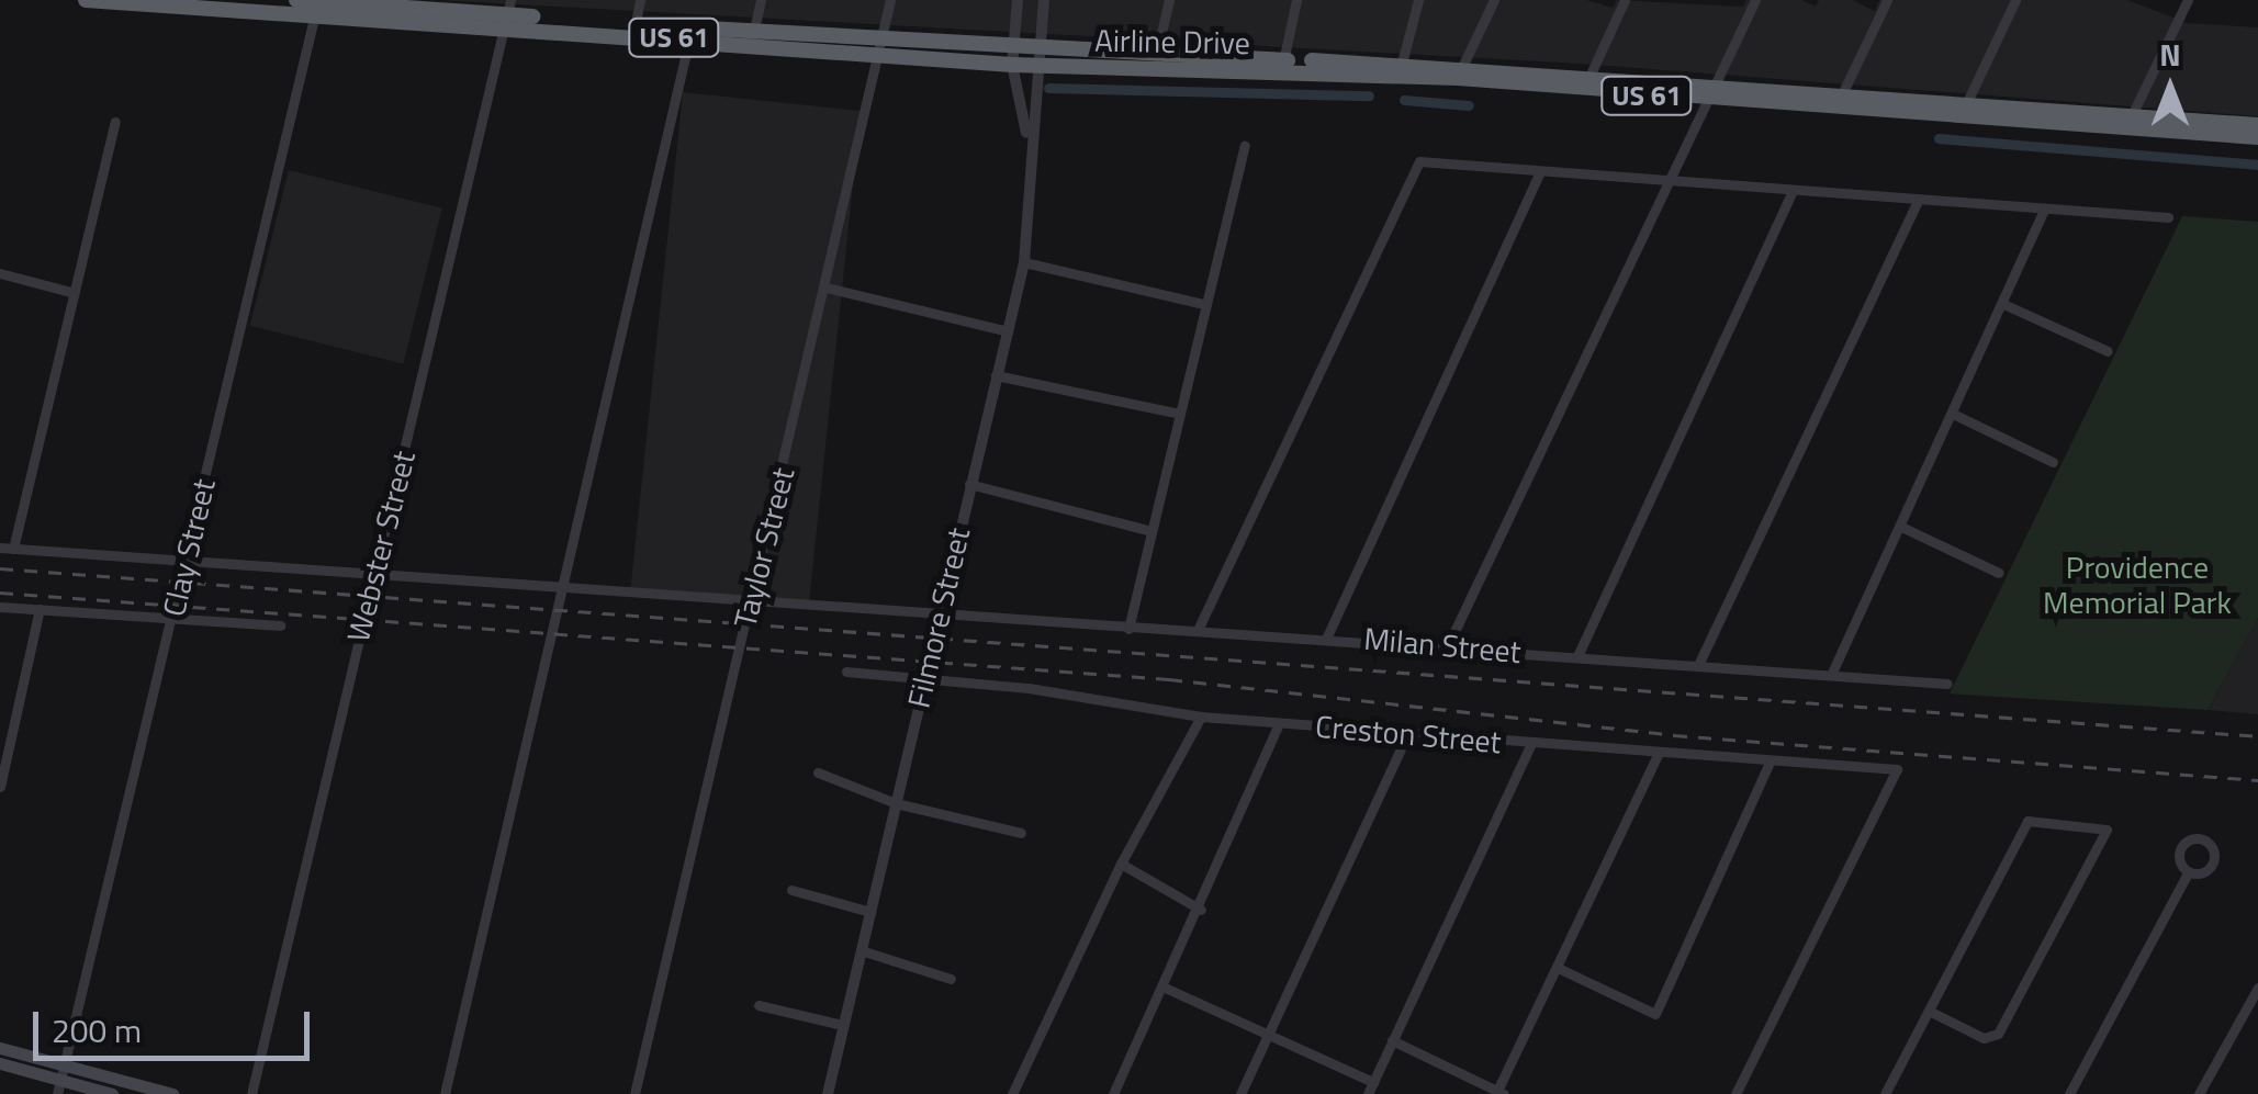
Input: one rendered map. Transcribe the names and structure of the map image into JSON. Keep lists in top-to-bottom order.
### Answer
{
  "streets": {
    "highway": ["US 61", "Airline Drive"],
    "street": [
      "Webster Street",
      "Clay Street",
      "Taylor Street",
      "Filmore Street",
      "Milan Street",
      "Creston Street"
    ]
  },
  "crossings": [
    ["Airline Drive", "Webster Street"],
    ["Airline Drive", "Clay Street"],
    ["Airline Drive", "Taylor Street"],
    ["Airline Drive", "Filmore Street"],
    ["Webster Street", "Milan Street"],
    ["Clay Street", "Milan Street"],
    ["Taylor Street", "Milan Street"],
    ["Filmore Street", "Milan Street"],
    ["Filmore Street", "Creston Street"]
  ],
  "parks": ["Providence Memorial Park"],
  "scale_bar": "200 m",
  "north": "top"
}
